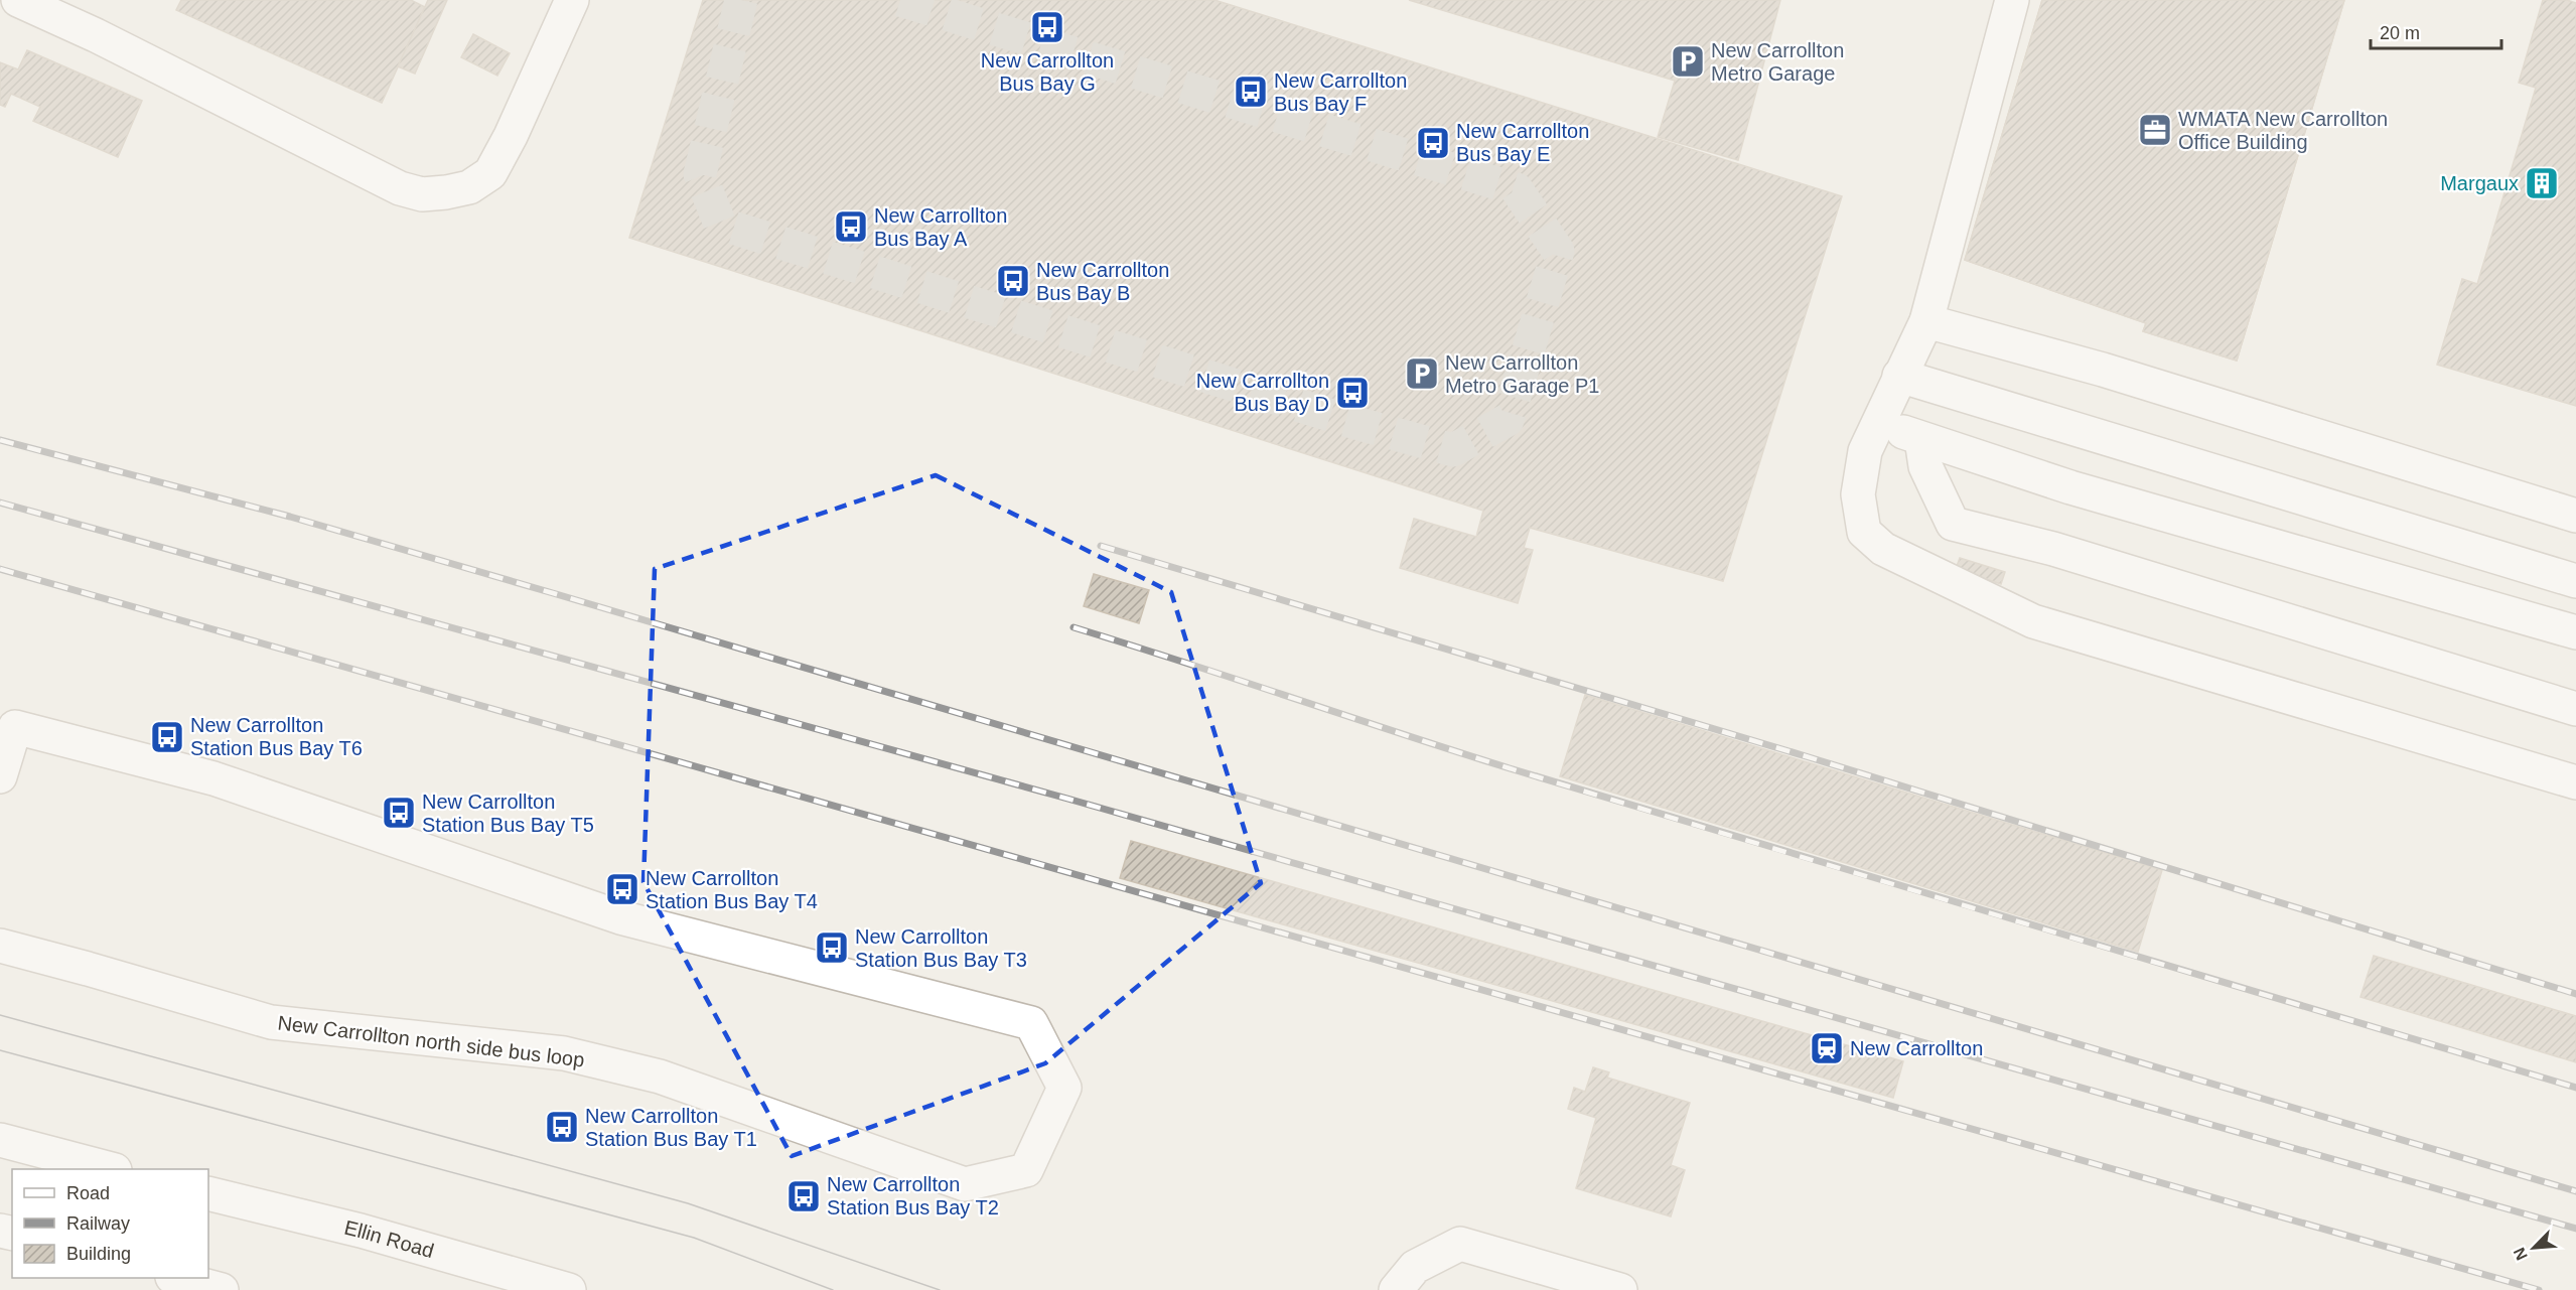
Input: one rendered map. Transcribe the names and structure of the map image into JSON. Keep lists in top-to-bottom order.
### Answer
{
  "streets": {
    "street": ["New Carrollton north side bus loop", "Ellin Road"]
  },
  "places": {
    "bus stop": [
      "New Carrollton Bus Bay G",
      "New Carrollton Bus Bay F",
      "New Carrollton Bus Bay E",
      "New Carrollton Bus Bay A",
      "New Carrollton Bus Bay B",
      "New Carrollton Bus Bay D",
      "New Carrollton Station Bus Bay T6",
      "New Carrollton Station Bus Bay T5",
      "New Carrollton Station Bus Bay T4",
      "New Carrollton Station Bus Bay T3",
      "New Carrollton Station Bus Bay T1",
      "New Carrollton Station Bus Bay T2"
    ],
    "parking": ["New Carrollton Metro Garage", "New Carrollton Metro Garage P1"],
    "office": ["WMATA New Carrollton Office Building"],
    "building": ["Margaux"],
    "station": ["New Carrollton"]
  },
  "legend": ["Road", "Railway", "Building"],
  "scale_bar": "20 m",
  "north": "bottom left"
}
